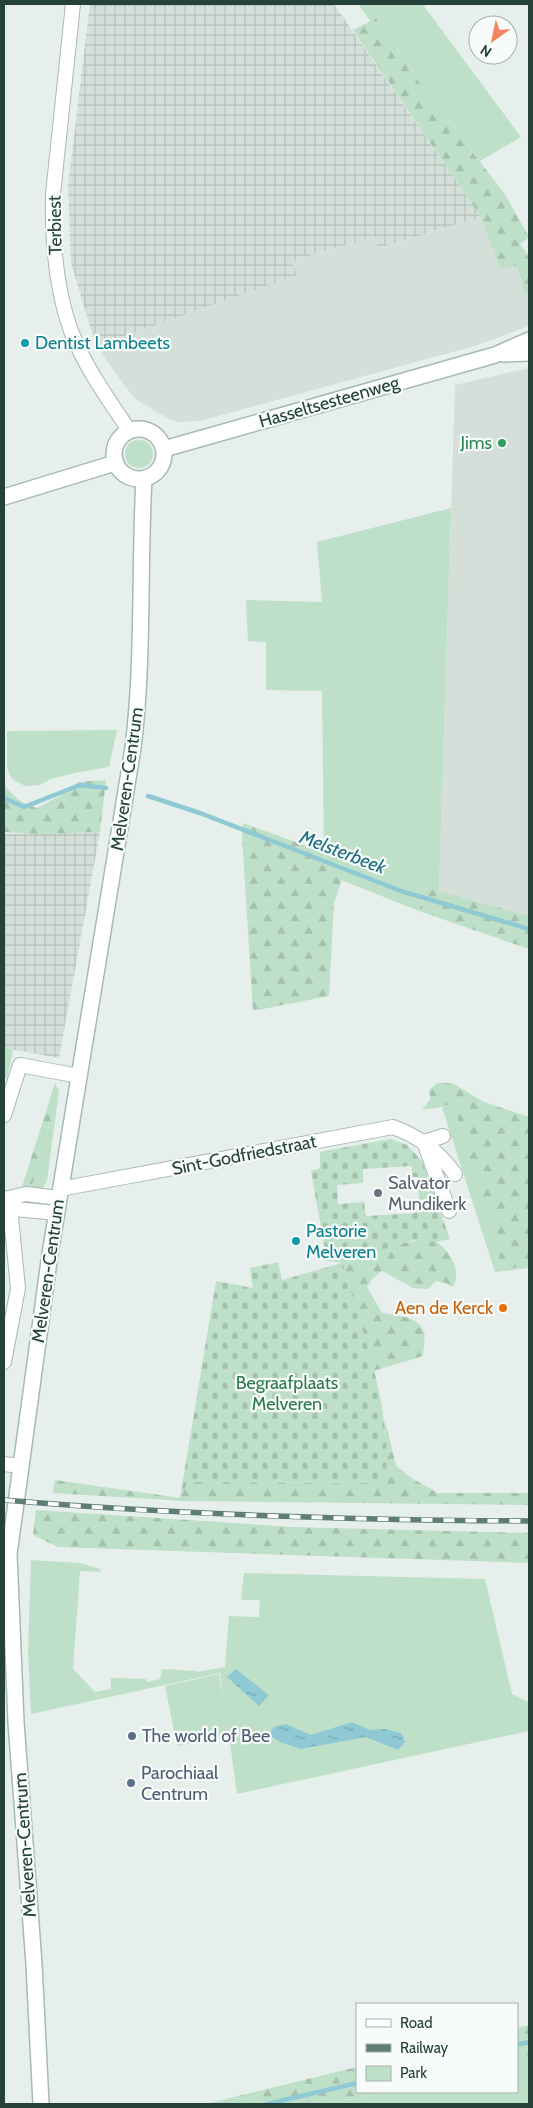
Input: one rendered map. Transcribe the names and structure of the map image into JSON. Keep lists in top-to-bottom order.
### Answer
{
  "streets": {
    "main road": ["Hasseltsesteenweg", "Melveren-Centrum"],
    "street": ["Terbiest", "Sint-Godfriedstraat"]
  },
  "crossings": [
    ["Terbiest", "Hasseltsesteenweg"],
    ["Terbiest", "Melveren-Centrum"],
    ["Hasseltsesteenweg", "Melveren-Centrum"],
    ["Melveren-Centrum", "Sint-Godfriedstraat"]
  ],
  "water": ["Melsterbeek"],
  "parks": ["Begraafplaats Melveren"],
  "places": [
    "Dentist Lambeets",
    "Jims",
    "Salvator Mundikerk",
    "Pastorie Melveren",
    "Aen de Kerck",
    "The world of Bee",
    "Parochiaal Centrum"
  ],
  "legend": ["Road", "Railway", "Park"],
  "north": "bottom left"
}
